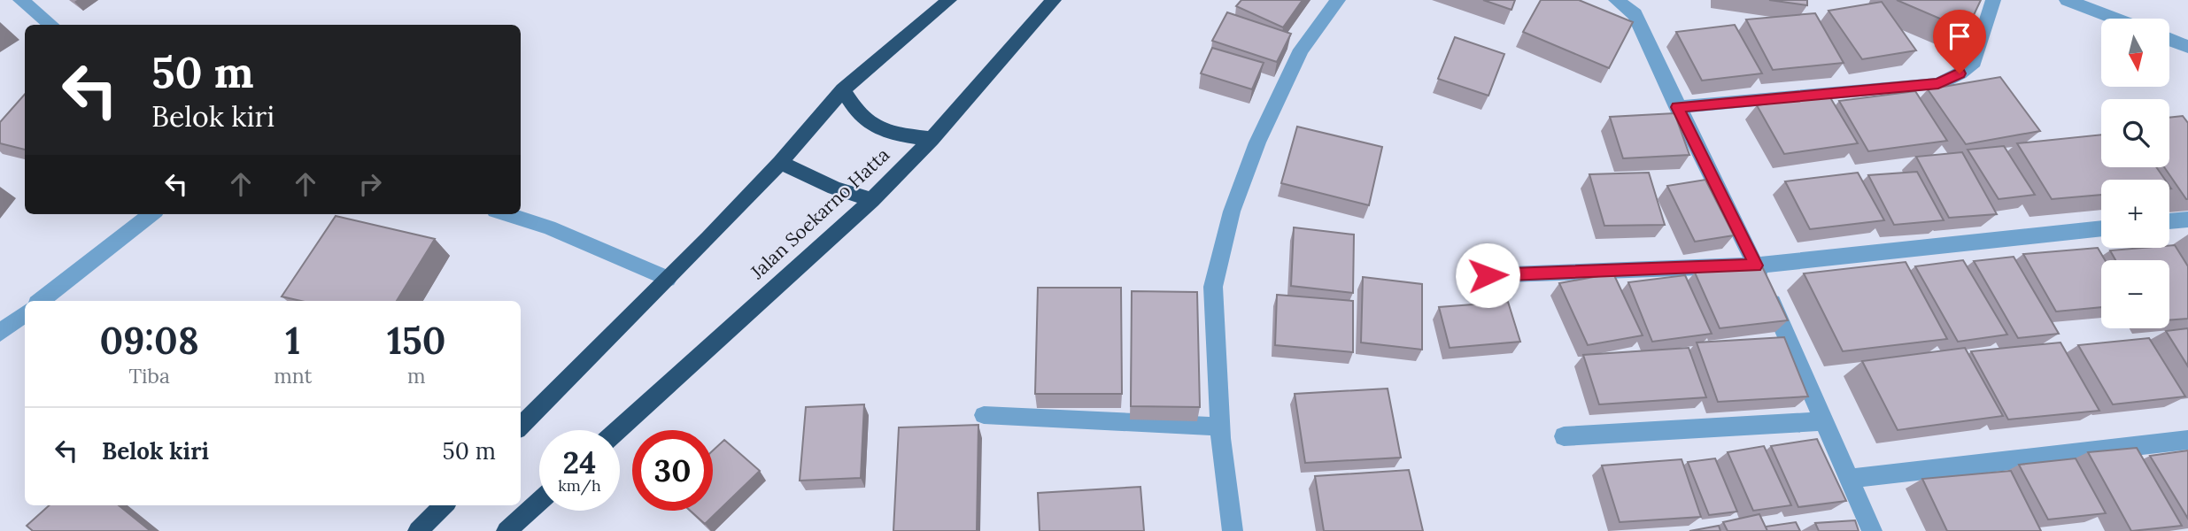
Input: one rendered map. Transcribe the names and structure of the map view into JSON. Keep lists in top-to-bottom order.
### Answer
{
  "streets": {
    "highway": ["Jalan Soekarno Hatta"]
  },
  "north": "bottom",
  "page": {
    "map_buttons": ["+", "−"],
    "turn": ["50 m", "Belok kiri"],
    "eta": [
      "09:08",
      "Tiba",
      "1",
      "mnt",
      "150",
      "m"
    ],
    "list": [
      {
        "name": "Belok kiri",
        "value": "50 m"
      }
    ],
    "speed": "24 km/h",
    "limit": "30"
  }
}
